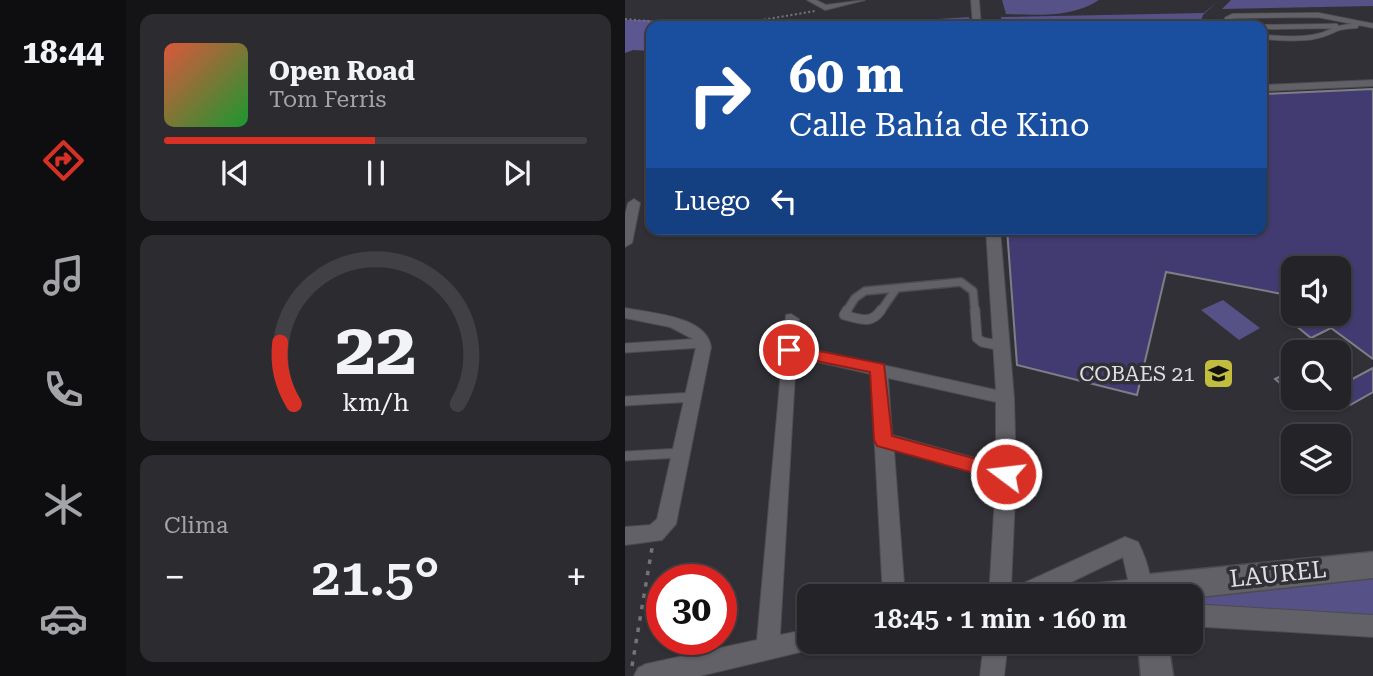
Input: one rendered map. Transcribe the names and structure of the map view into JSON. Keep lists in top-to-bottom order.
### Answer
{
  "streets": {
    "street": ["LAUREL"]
  },
  "places": {
    "school or university": ["COBAES 21"]
  },
  "page": {
    "tabs": "18:44",
    "turn": ["60 m", "Calle Bahía de Kino"],
    "song": ["Open Road", "Tom Ferris"],
    "then": "Luego",
    "tile": "Clima",
    "heat": ["−", "21.5°", "+"],
    "limit": "30",
    "trip": "18:45 · 1 min · 160 m",
    "gauge": ["22", "km/h"]
  }
}
